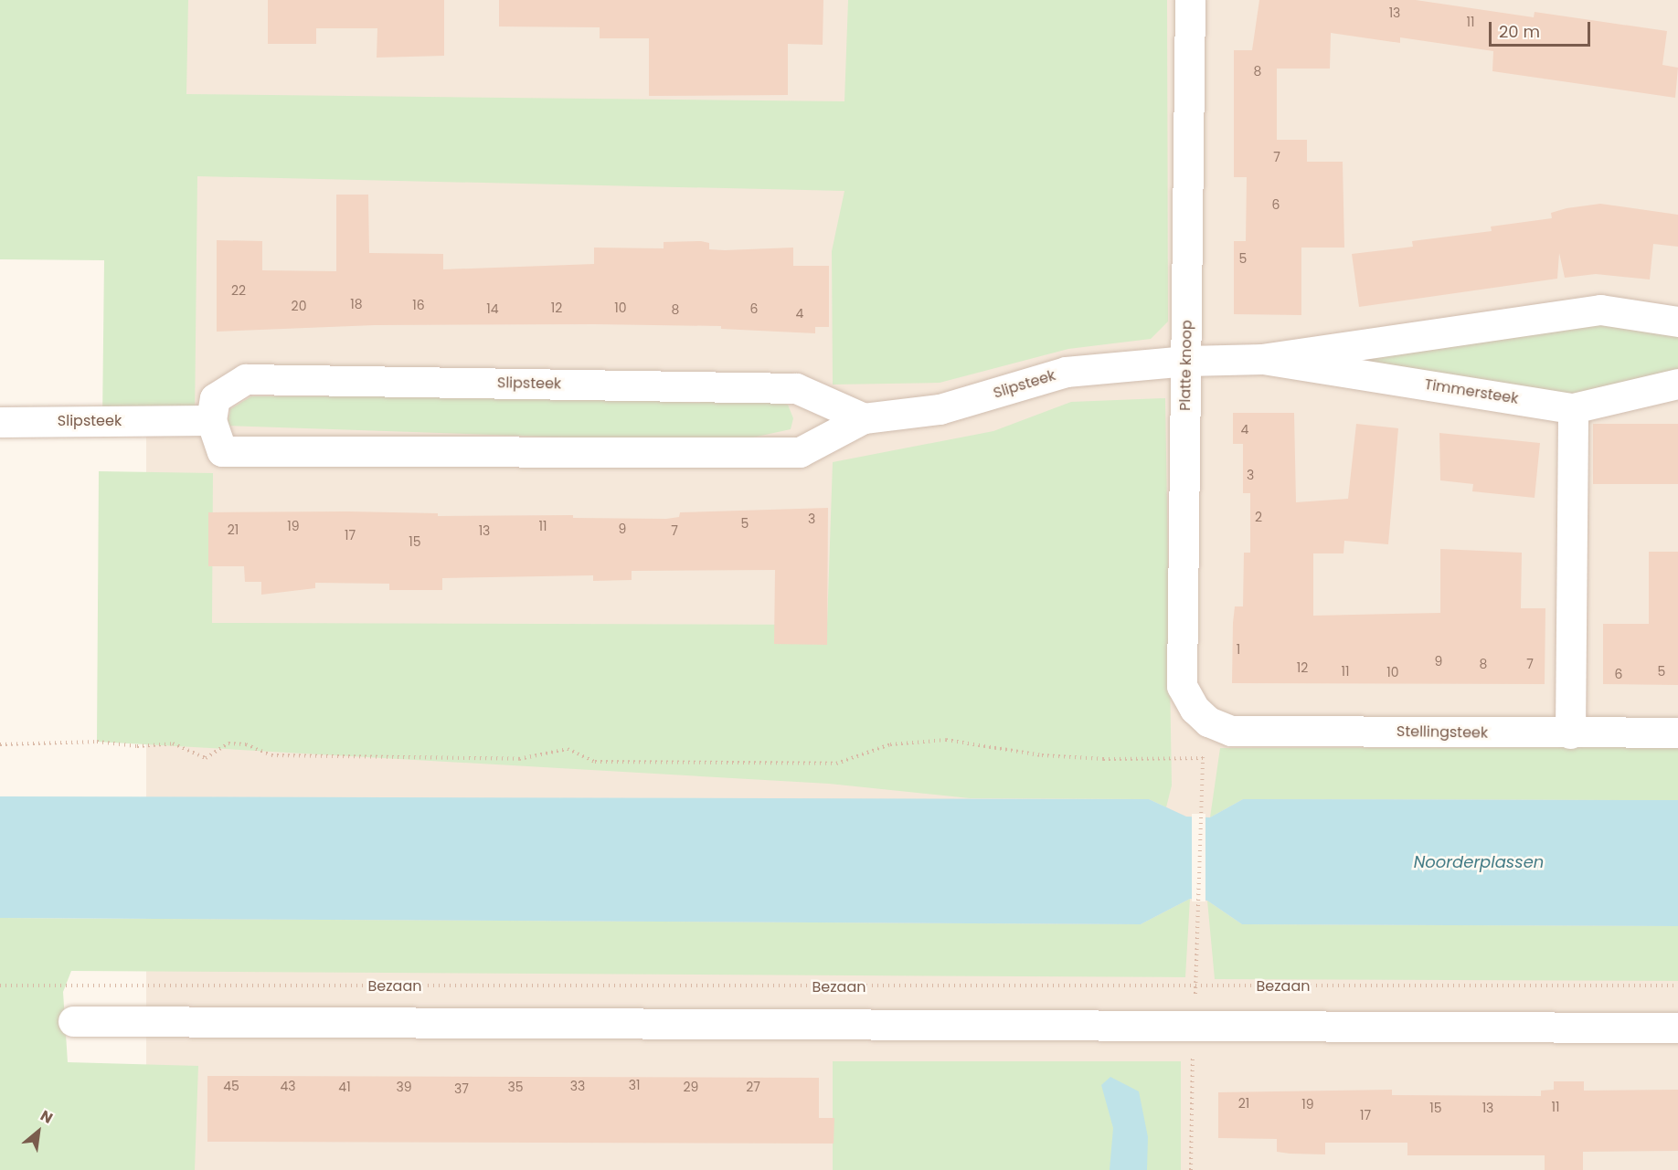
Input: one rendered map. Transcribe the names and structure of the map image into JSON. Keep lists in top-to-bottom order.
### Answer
{
  "streets": {
    "street": [
      "Platte knoop",
      "Slipsteek",
      "Timmersteek",
      "Stellingsteek"
    ],
    "path": ["Bezaan"]
  },
  "crossings": [
    ["Platte knoop", "Slipsteek"],
    ["Platte knoop", "Timmersteek"],
    ["Platte knoop", "Stellingsteek"],
    ["Slipsteek", "Timmersteek"]
  ],
  "water": ["Noorderplassen"],
  "house_numbers": [
    "13",
    "11",
    "8",
    "7",
    "6",
    "5",
    "22",
    "18",
    "16",
    "20",
    "12",
    "10",
    "14",
    "6",
    "8",
    "4",
    "4",
    "3",
    "2",
    "3",
    "5",
    "19",
    "11",
    "9",
    "21",
    "13",
    "7",
    "17",
    "15",
    "1",
    "9",
    "8",
    "7",
    "12",
    "11",
    "5",
    "10",
    "6",
    "31",
    "45",
    "43",
    "33",
    "41",
    "39",
    "35",
    "29",
    "27",
    "37",
    "21",
    "19",
    "11",
    "15",
    "13",
    "17"
  ],
  "scale_bar": "20 m",
  "north": "top right"
}
